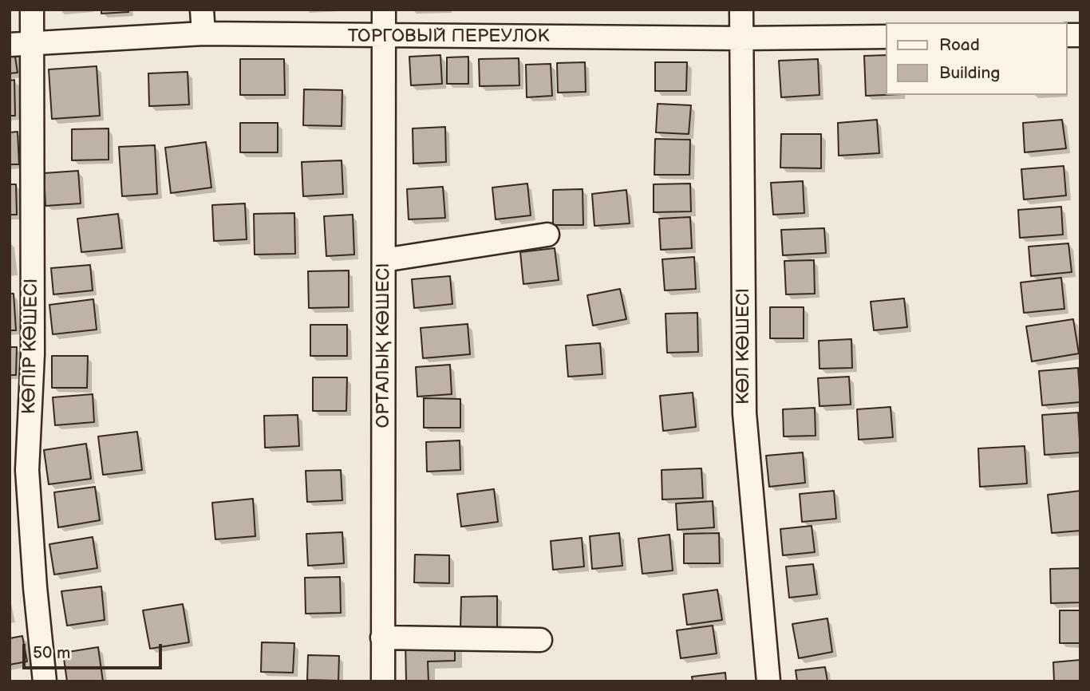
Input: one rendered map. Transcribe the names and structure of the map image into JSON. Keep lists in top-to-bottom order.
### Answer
{
  "streets": {
    "street": [
      "ТОРГОВЫЙ ПЕРЕУЛОК",
      "ОРТАЛЫҚ КӨШЕСІ",
      "КӨПІР КӨШЕСІ",
      "КӨЛ КӨШЕСІ"
    ]
  },
  "crossings": [
    ["ТОРГОВЫЙ ПЕРЕУЛОК", "ОРТАЛЫҚ КӨШЕСІ"],
    ["ТОРГОВЫЙ ПЕРЕУЛОК", "КӨПІР КӨШЕСІ"],
    ["ТОРГОВЫЙ ПЕРЕУЛОК", "КӨЛ КӨШЕСІ"]
  ],
  "legend": ["Road", "Building"],
  "scale_bar": "50 m"
}
